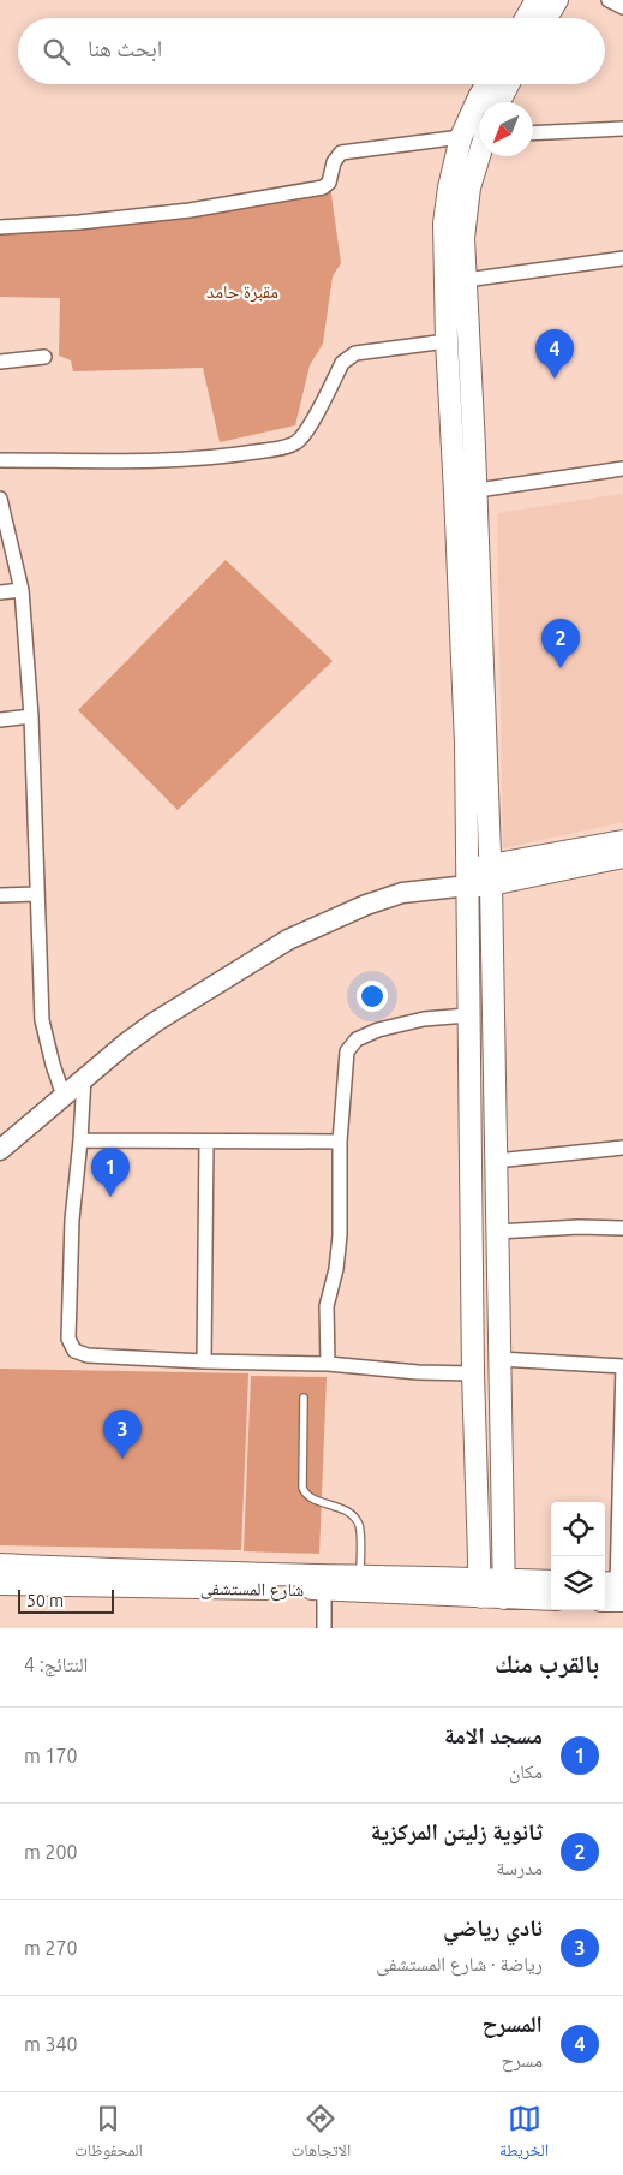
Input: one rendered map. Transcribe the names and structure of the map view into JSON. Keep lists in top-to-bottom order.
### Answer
{
  "streets": {
    "main road": ["شارع المستشفى"]
  },
  "parks": ["مقبرة حامد"],
  "scale_bar": "50 m",
  "north": "bottom left",
  "page": {
    "search": "ابحث هنا",
    "pins": [
      "4",
      "2",
      "1",
      "3"
    ],
    "scale": "50 m",
    "heading": ["بالقرب منك", "النتائج: 4"],
    "list": [
      {
        "mark": "1",
        "name": "مسجد الامة",
        "note": "مكان",
        "value": "170 m"
      },
      {
        "mark": "2",
        "name": "ثانوية زليتن المركزية",
        "note": "مدرسة",
        "value": "200 m"
      },
      {
        "mark": "3",
        "name": "نادي رياضي",
        "note": "رياضة · شارع المستشفى",
        "value": "270 m"
      },
      {
        "mark": "4",
        "name": "المسرح",
        "note": "مسرح",
        "value": "340 m"
      }
    ],
    "nav": ["الخريطة", "الاتجاهات", "المحفوظات"]
  }
}
